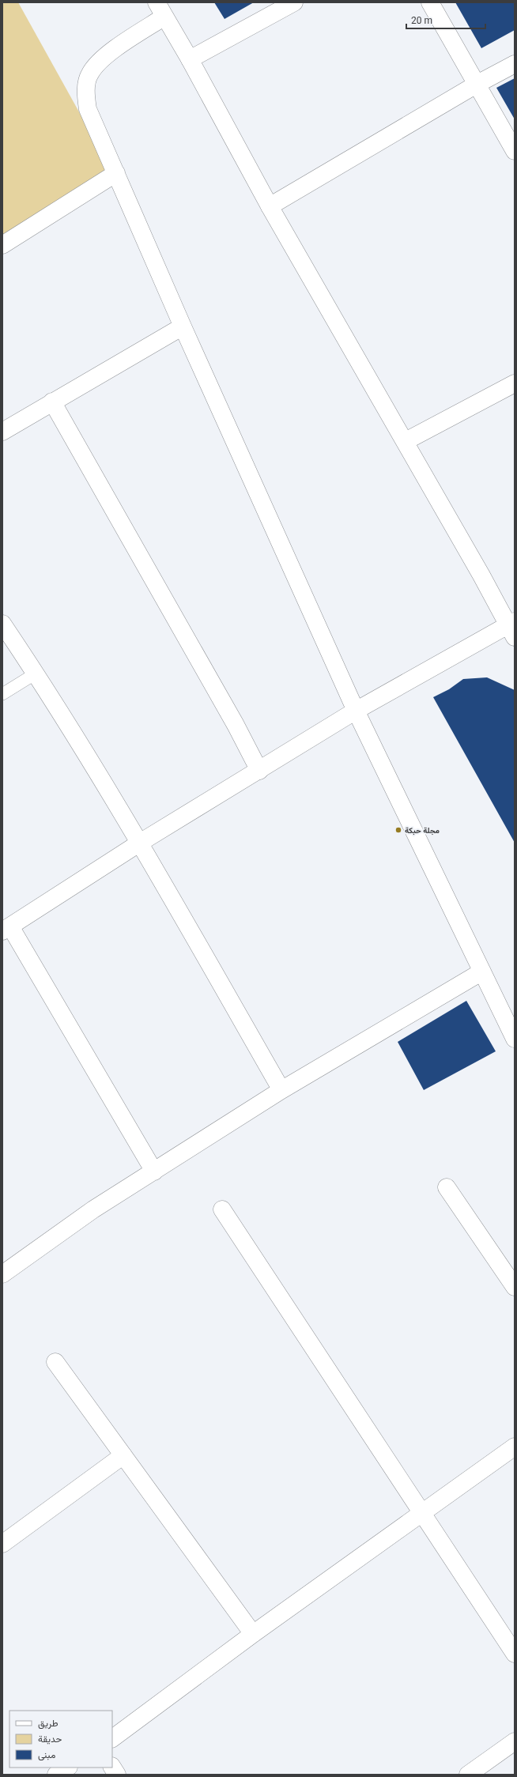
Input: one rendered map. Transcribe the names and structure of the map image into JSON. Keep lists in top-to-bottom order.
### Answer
{
  "places": ["مجلة حبكة"],
  "legend": ["طريق", "حديقة", "مبنى"],
  "scale_bar": "20 m"
}
